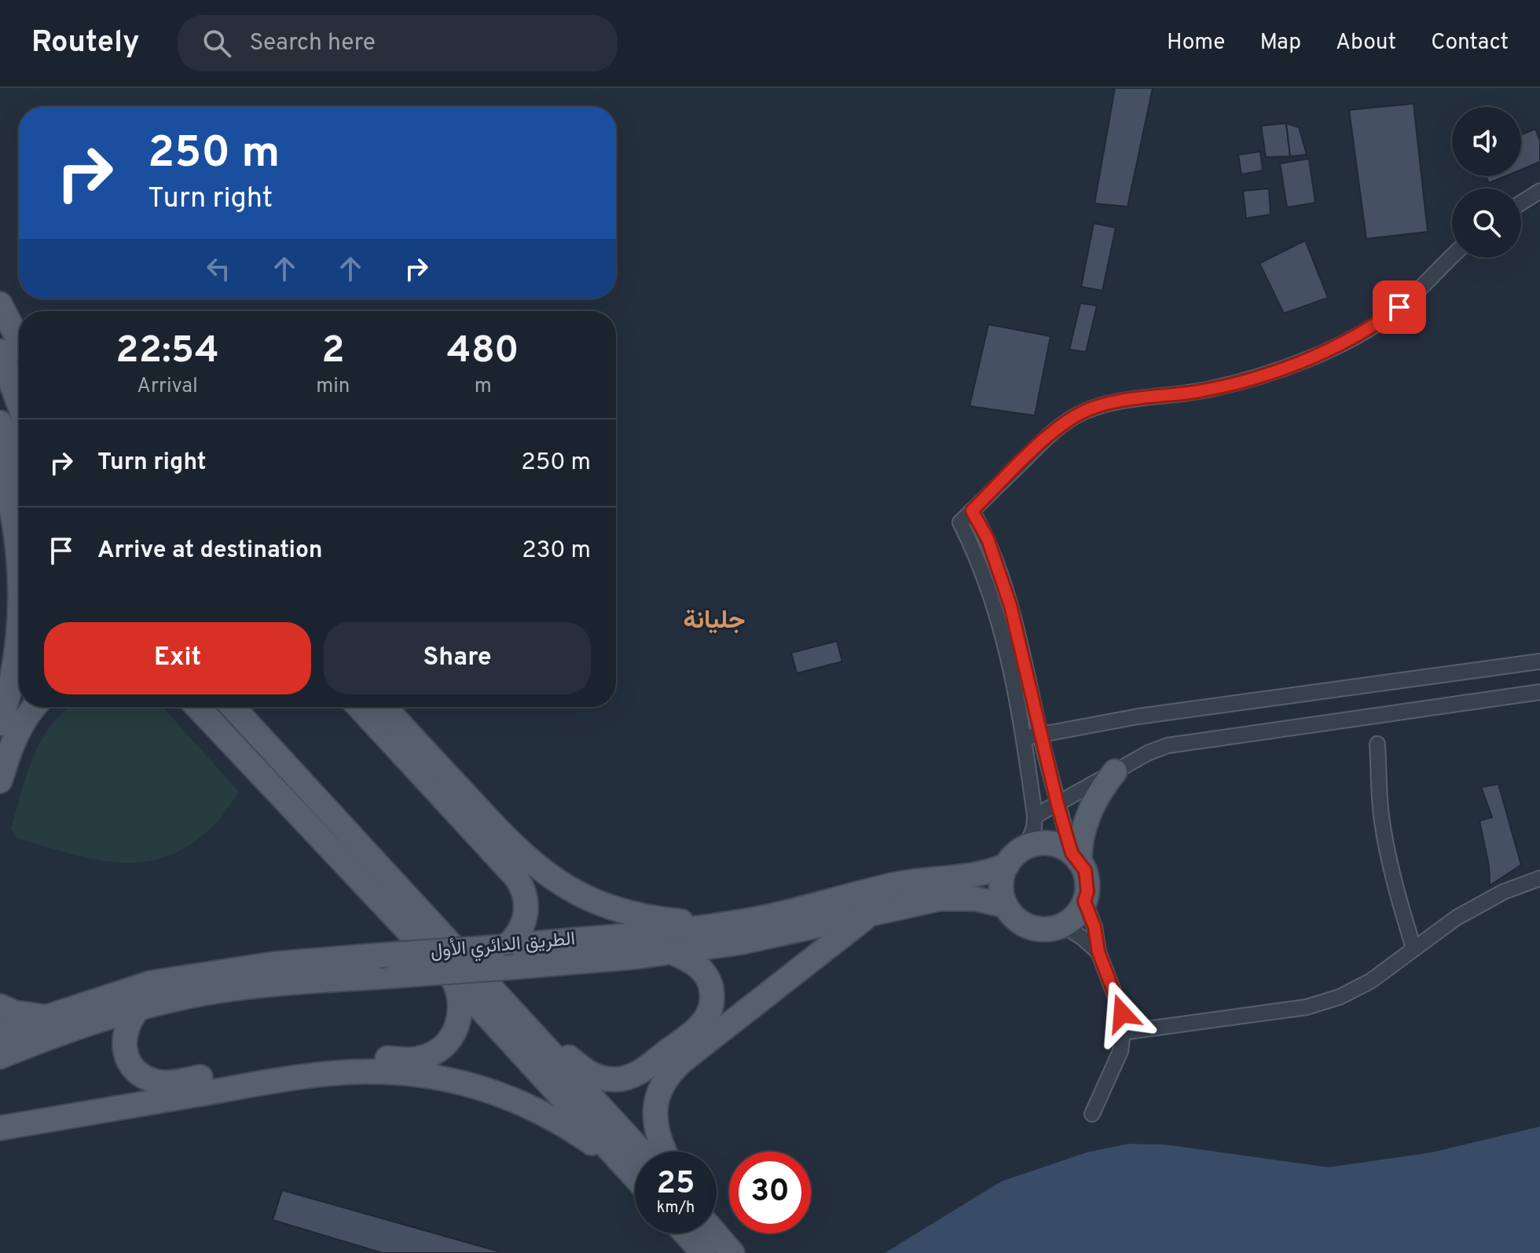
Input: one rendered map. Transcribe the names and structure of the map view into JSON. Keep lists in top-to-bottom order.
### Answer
{
  "streets": {
    "main road": ["الطريق الدائري الأول"]
  },
  "districts": ["جليانة"],
  "page": {
    "header": "Routely",
    "search": "Search here",
    "nav": [
      "Home",
      "Map",
      "About",
      "Contact"
    ],
    "turn": ["250 m", "Turn right"],
    "eta": [
      "22:54",
      "Arrival",
      "2",
      "min",
      "480",
      "m"
    ],
    "list": [
      {
        "name": "Turn right",
        "value": "250 m"
      },
      {
        "name": "Arrive at destination",
        "value": "230 m"
      }
    ],
    "buttons": ["Exit", "Share"],
    "speed": "25 km/h",
    "limit": "30"
  }
}
